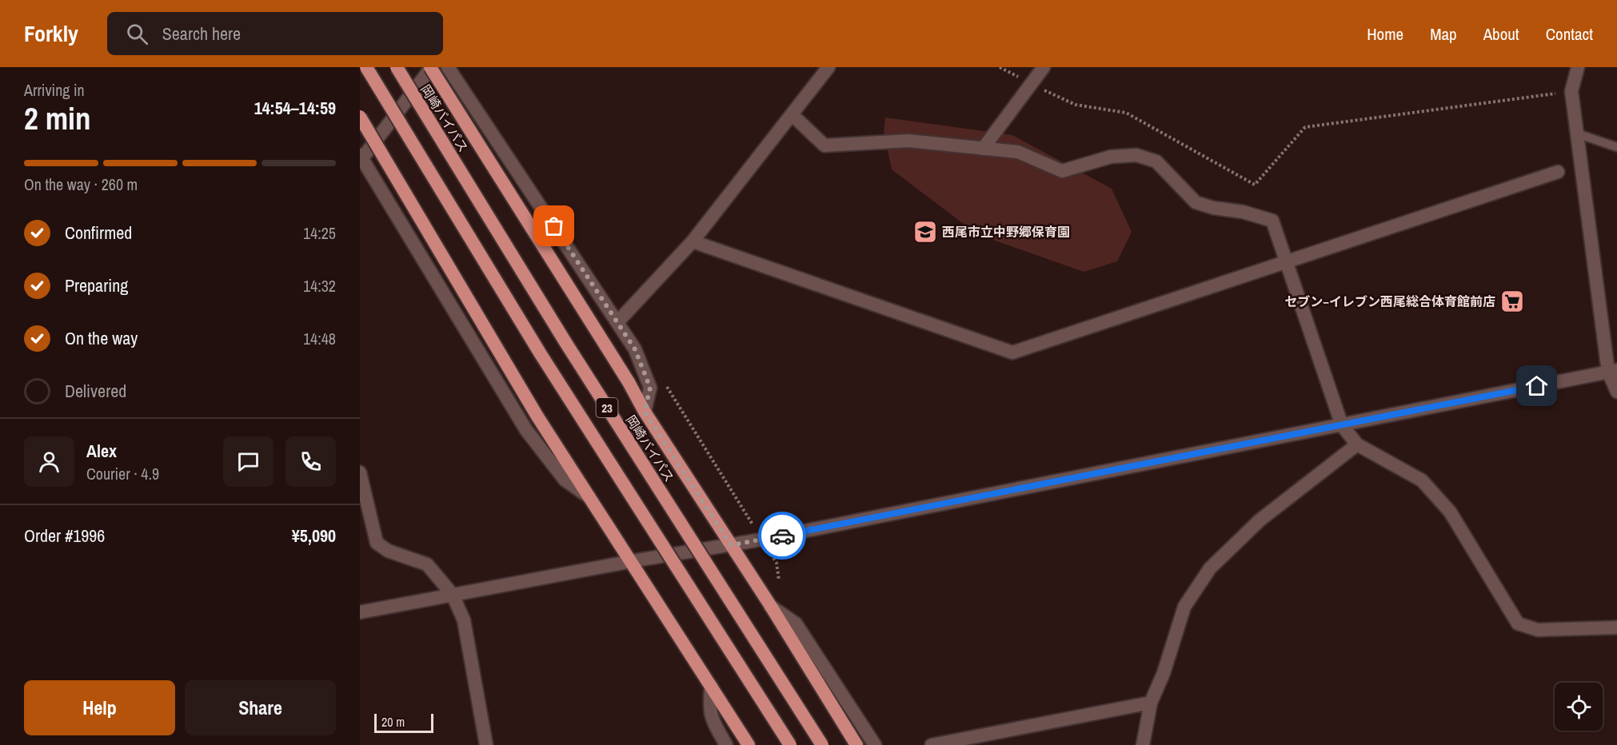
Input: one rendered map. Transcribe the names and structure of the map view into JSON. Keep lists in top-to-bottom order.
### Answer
{
  "streets": {
    "highway": ["岡崎バイパス", "23"]
  },
  "places": {
    "school or university": ["西尾市立中野郷保育園"],
    "supermarket": ["セブン−イレブン西尾総合体育館前店"]
  },
  "scale_bar": "20 m",
  "page": {
    "header": "Forkly",
    "search": "Search here",
    "nav": [
      "Home",
      "Map",
      "About",
      "Contact"
    ],
    "heading": ["2 min", "Arriving in", "14:54–14:59"],
    "panel": [
      "Alex",
      "Courier · 4.9",
      "Order #1996",
      "¥5,090"
    ],
    "bar": "On the way · 260 m",
    "list": [
      ["Confirmed", "14:25"],
      ["Preparing", "14:32"],
      ["On the way", "14:48"],
      "Delivered"
    ],
    "buttons": ["Help", "Share"],
    "scale": "20 m"
  }
}
